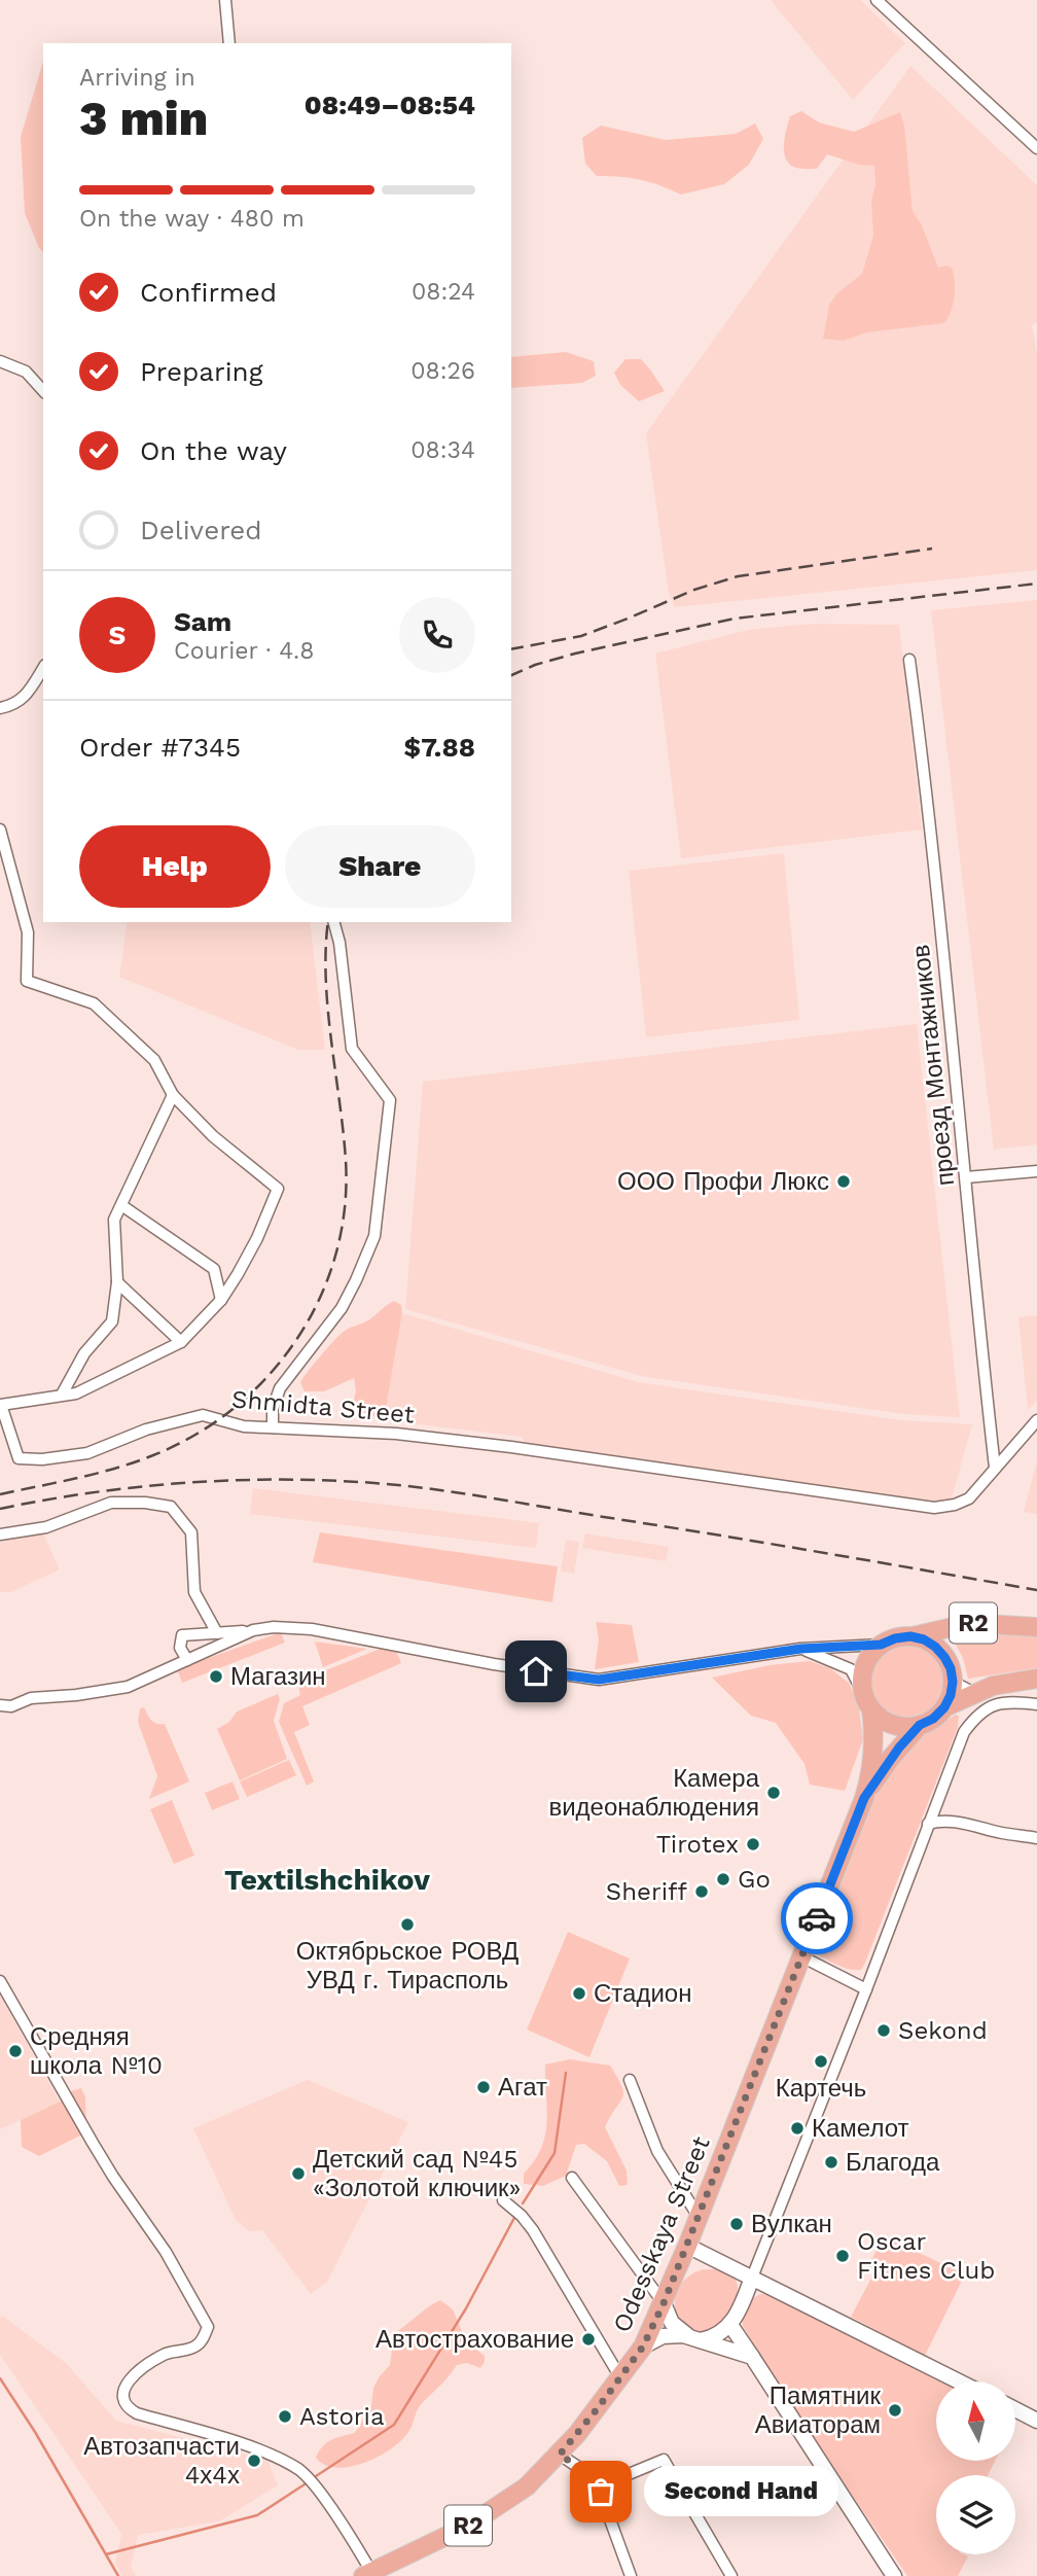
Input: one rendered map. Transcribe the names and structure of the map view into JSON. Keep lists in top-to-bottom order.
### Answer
{
  "streets": {
    "main road": ["R2", "Odesskaya Street"],
    "street": ["проезд Монтажников", "Shmidta Street"]
  },
  "crossings": [
    ["проезд Монтажников", "Shmidta Street"],
    ["R2", "Odesskaya Street"]
  ],
  "districts": ["Textilshchikov"],
  "places": [
    "ООО Профи Люкс",
    "Магазин",
    "Камера видеонаблюдения",
    "Tirotex",
    "Go",
    "Sheriff",
    "Октябрьское РОВД УВД г. Тирасполь",
    "Стадион",
    "Sekond",
    "Средняя школа №10",
    "Картечь",
    "Агат",
    "Камелот",
    "Благода",
    "Детский сад №45 «Золотой ключик»",
    "Вулкан",
    "Oscar Fitnes Club",
    "Автострахование",
    "Памятник Авиаторам",
    "Astoria",
    "Автозапчасти 4х4х",
    "Second Hand"
  ],
  "north": "top",
  "page": {
    "heading": ["3 min", "Arriving in", "08:49–08:54"],
    "panel": [
      "Sam",
      "Courier · 4.8",
      "Order #7345",
      "$7.88"
    ],
    "bar": "On the way · 480 m",
    "list": [
      ["Confirmed", "08:24"],
      ["Preparing", "08:26"],
      ["On the way", "08:34"],
      "Delivered"
    ],
    "round": "S",
    "buttons": ["Help", "Share"],
    "bubble": "Second Hand"
  }
}
